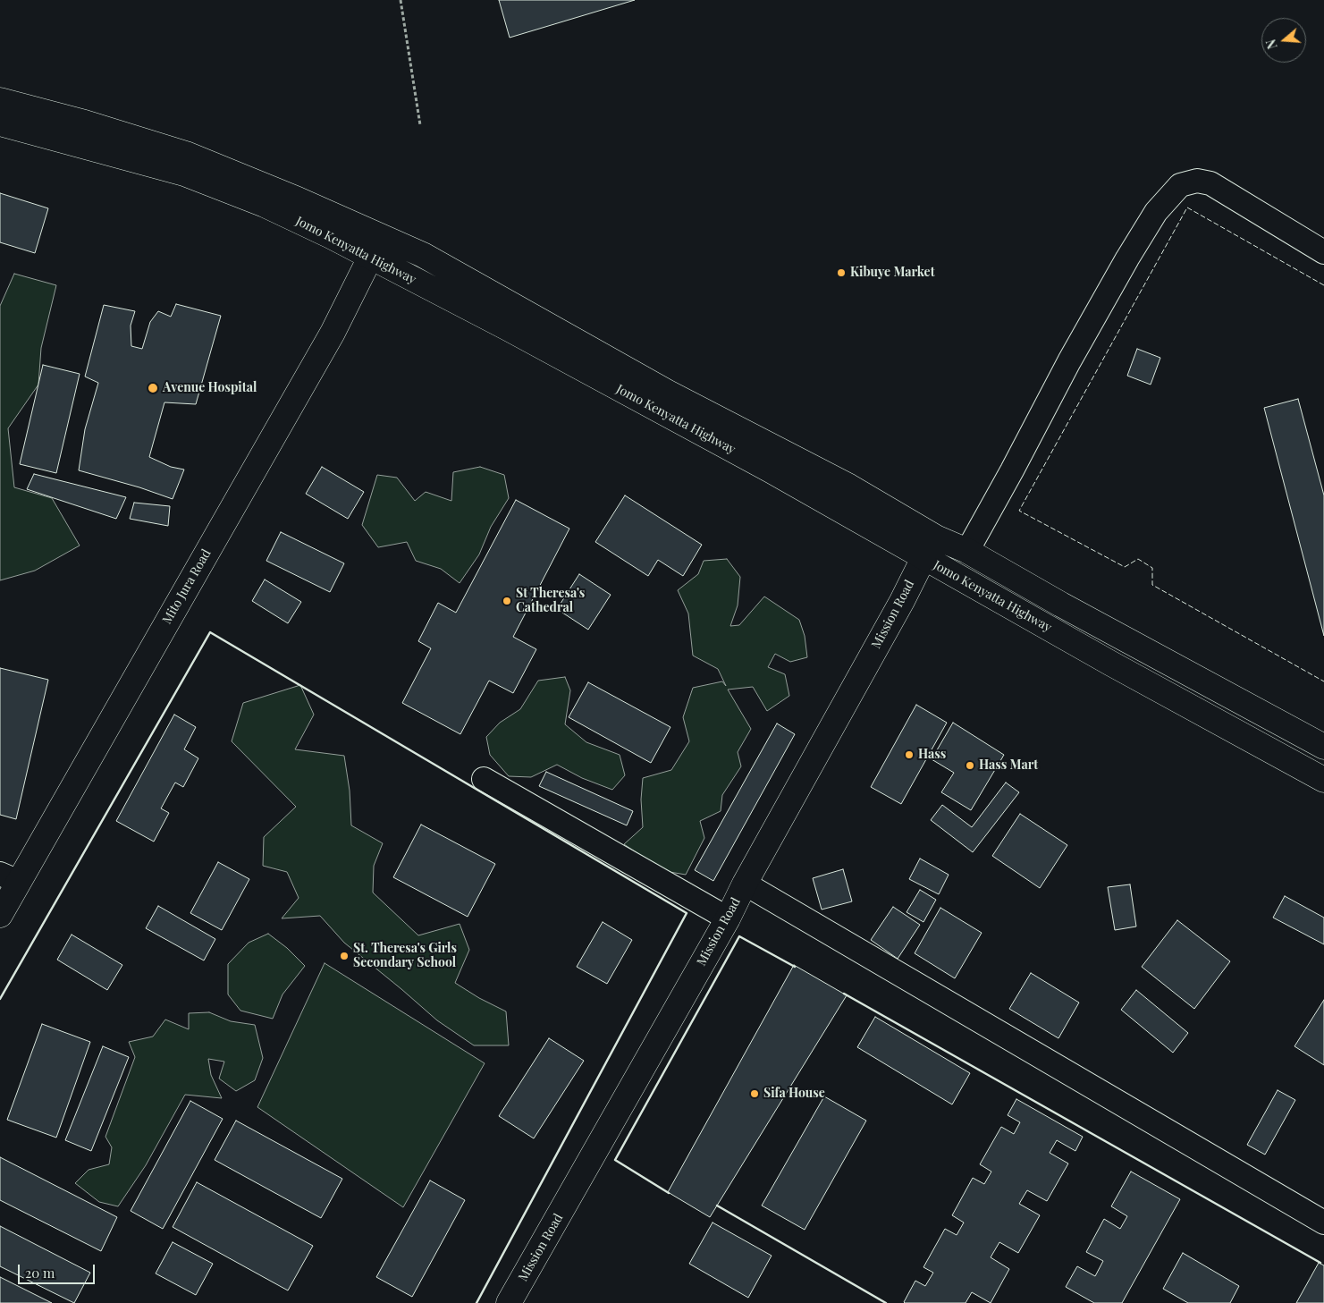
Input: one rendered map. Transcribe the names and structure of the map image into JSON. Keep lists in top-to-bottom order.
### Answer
{
  "streets": {
    "main road": ["Jomo Kenyatta Highway", "Mito Jura Road", "Mission Road"]
  },
  "crossings": [
    ["Jomo Kenyatta Highway", "Mito Jura Road"],
    ["Jomo Kenyatta Highway", "Mission Road"]
  ],
  "places": [
    "Kibuye Market",
    "Avenue Hospital",
    "St Theresa's Cathedral",
    "Hass",
    "Hass Mart",
    "St. Theresa's Girls Secondary School",
    "Sifa House"
  ],
  "scale_bar": "20 m",
  "north": "left"
}
